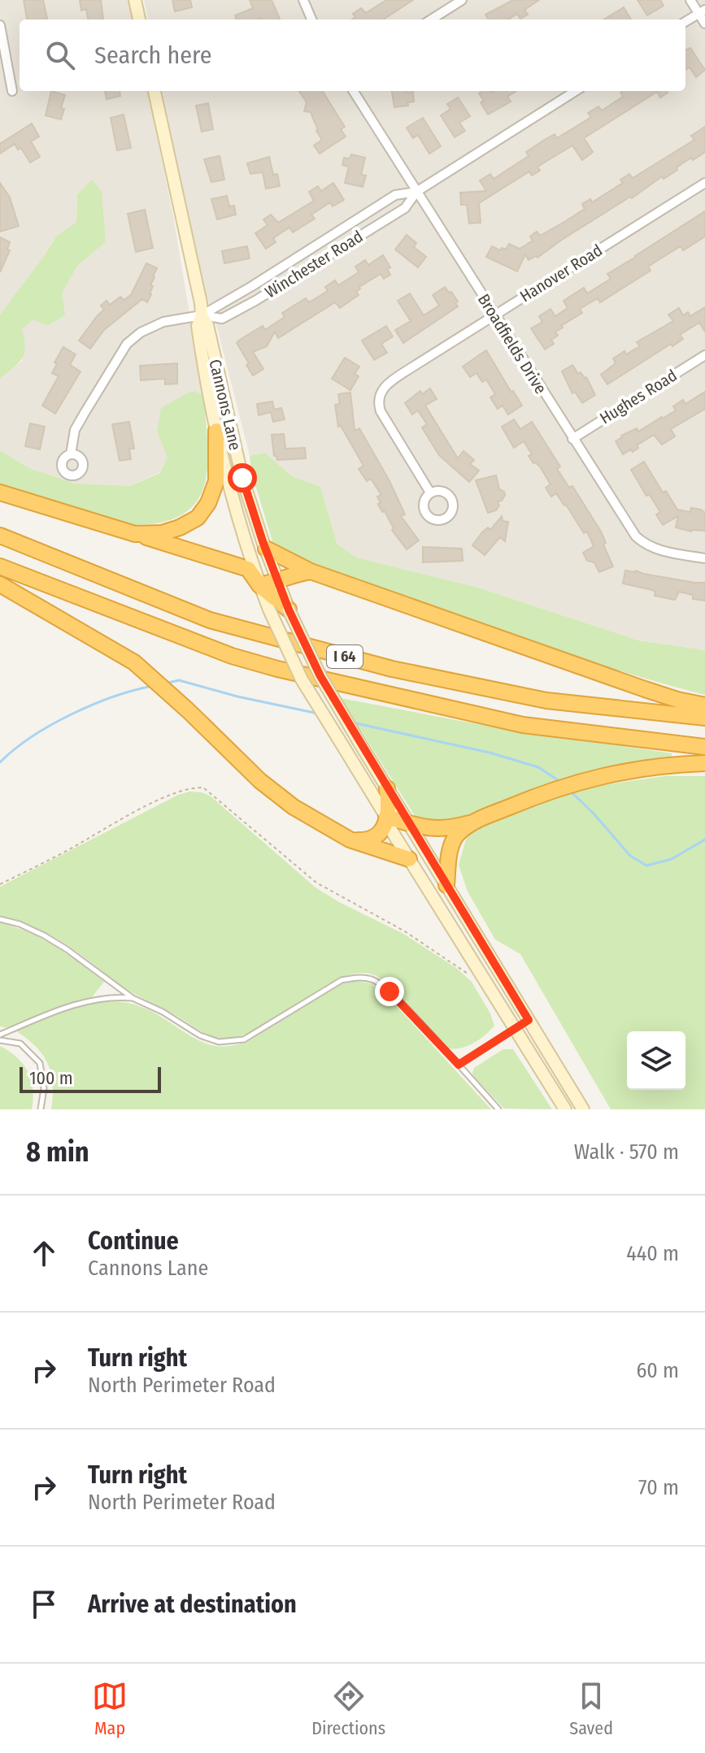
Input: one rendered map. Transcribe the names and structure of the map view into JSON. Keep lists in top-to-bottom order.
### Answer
{
  "streets": {
    "highway": ["I 64"],
    "main road": ["Cannons Lane"],
    "street": [
      "Winchester Road",
      "Hanover Road",
      "Broadfields Drive",
      "Hughes Road"
    ]
  },
  "crossings": [
    ["Winchester Road", "Broadfields Drive"],
    ["Winchester Road", "Cannons Lane"],
    ["Hanover Road", "Broadfields Drive"],
    ["Broadfields Drive", "Hughes Road"]
  ],
  "scale_bar": "100 m",
  "page": {
    "search": "Search here",
    "scale": "100 m",
    "heading": ["8 min", "Walk · 570 m"],
    "list": [
      ["Continue", "Cannons Lane", "440 m"],
      ["Turn right", "North Perimeter Road", "60 m"],
      ["Turn right", "North Perimeter Road", "70 m"],
      "Arrive at destination"
    ],
    "nav": ["Map", "Directions", "Saved"]
  }
}
